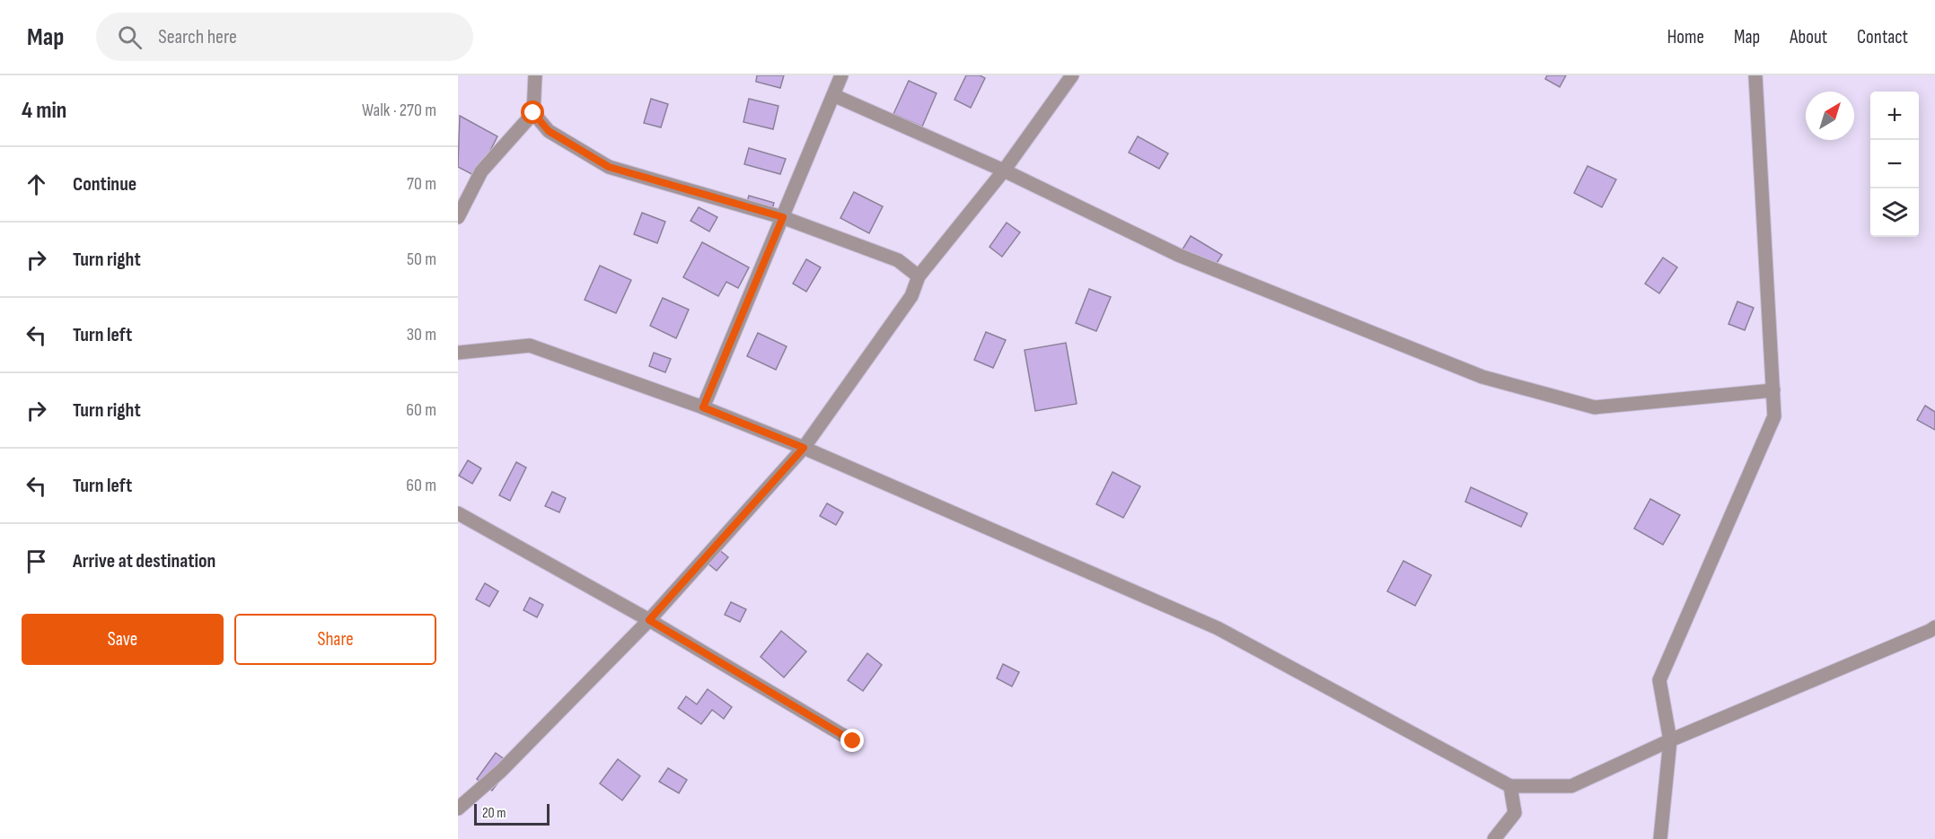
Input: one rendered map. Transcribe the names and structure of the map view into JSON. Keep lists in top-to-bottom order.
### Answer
{
  "scale_bar": "20 m",
  "north": "top right",
  "page": {
    "header": "Map",
    "search": "Search here",
    "nav": [
      "Home",
      "Map",
      "About",
      "Contact"
    ],
    "heading": ["4 min", "Walk · 270 m"],
    "map_buttons": ["+", "−"],
    "list": [
      ["Continue", "70 m"],
      ["Turn right", "50 m"],
      ["Turn left", "30 m"],
      ["Turn right", "60 m"],
      ["Turn left", "60 m"],
      "Arrive at destination"
    ],
    "buttons": ["Save", "Share"],
    "scale": "20 m"
  }
}
